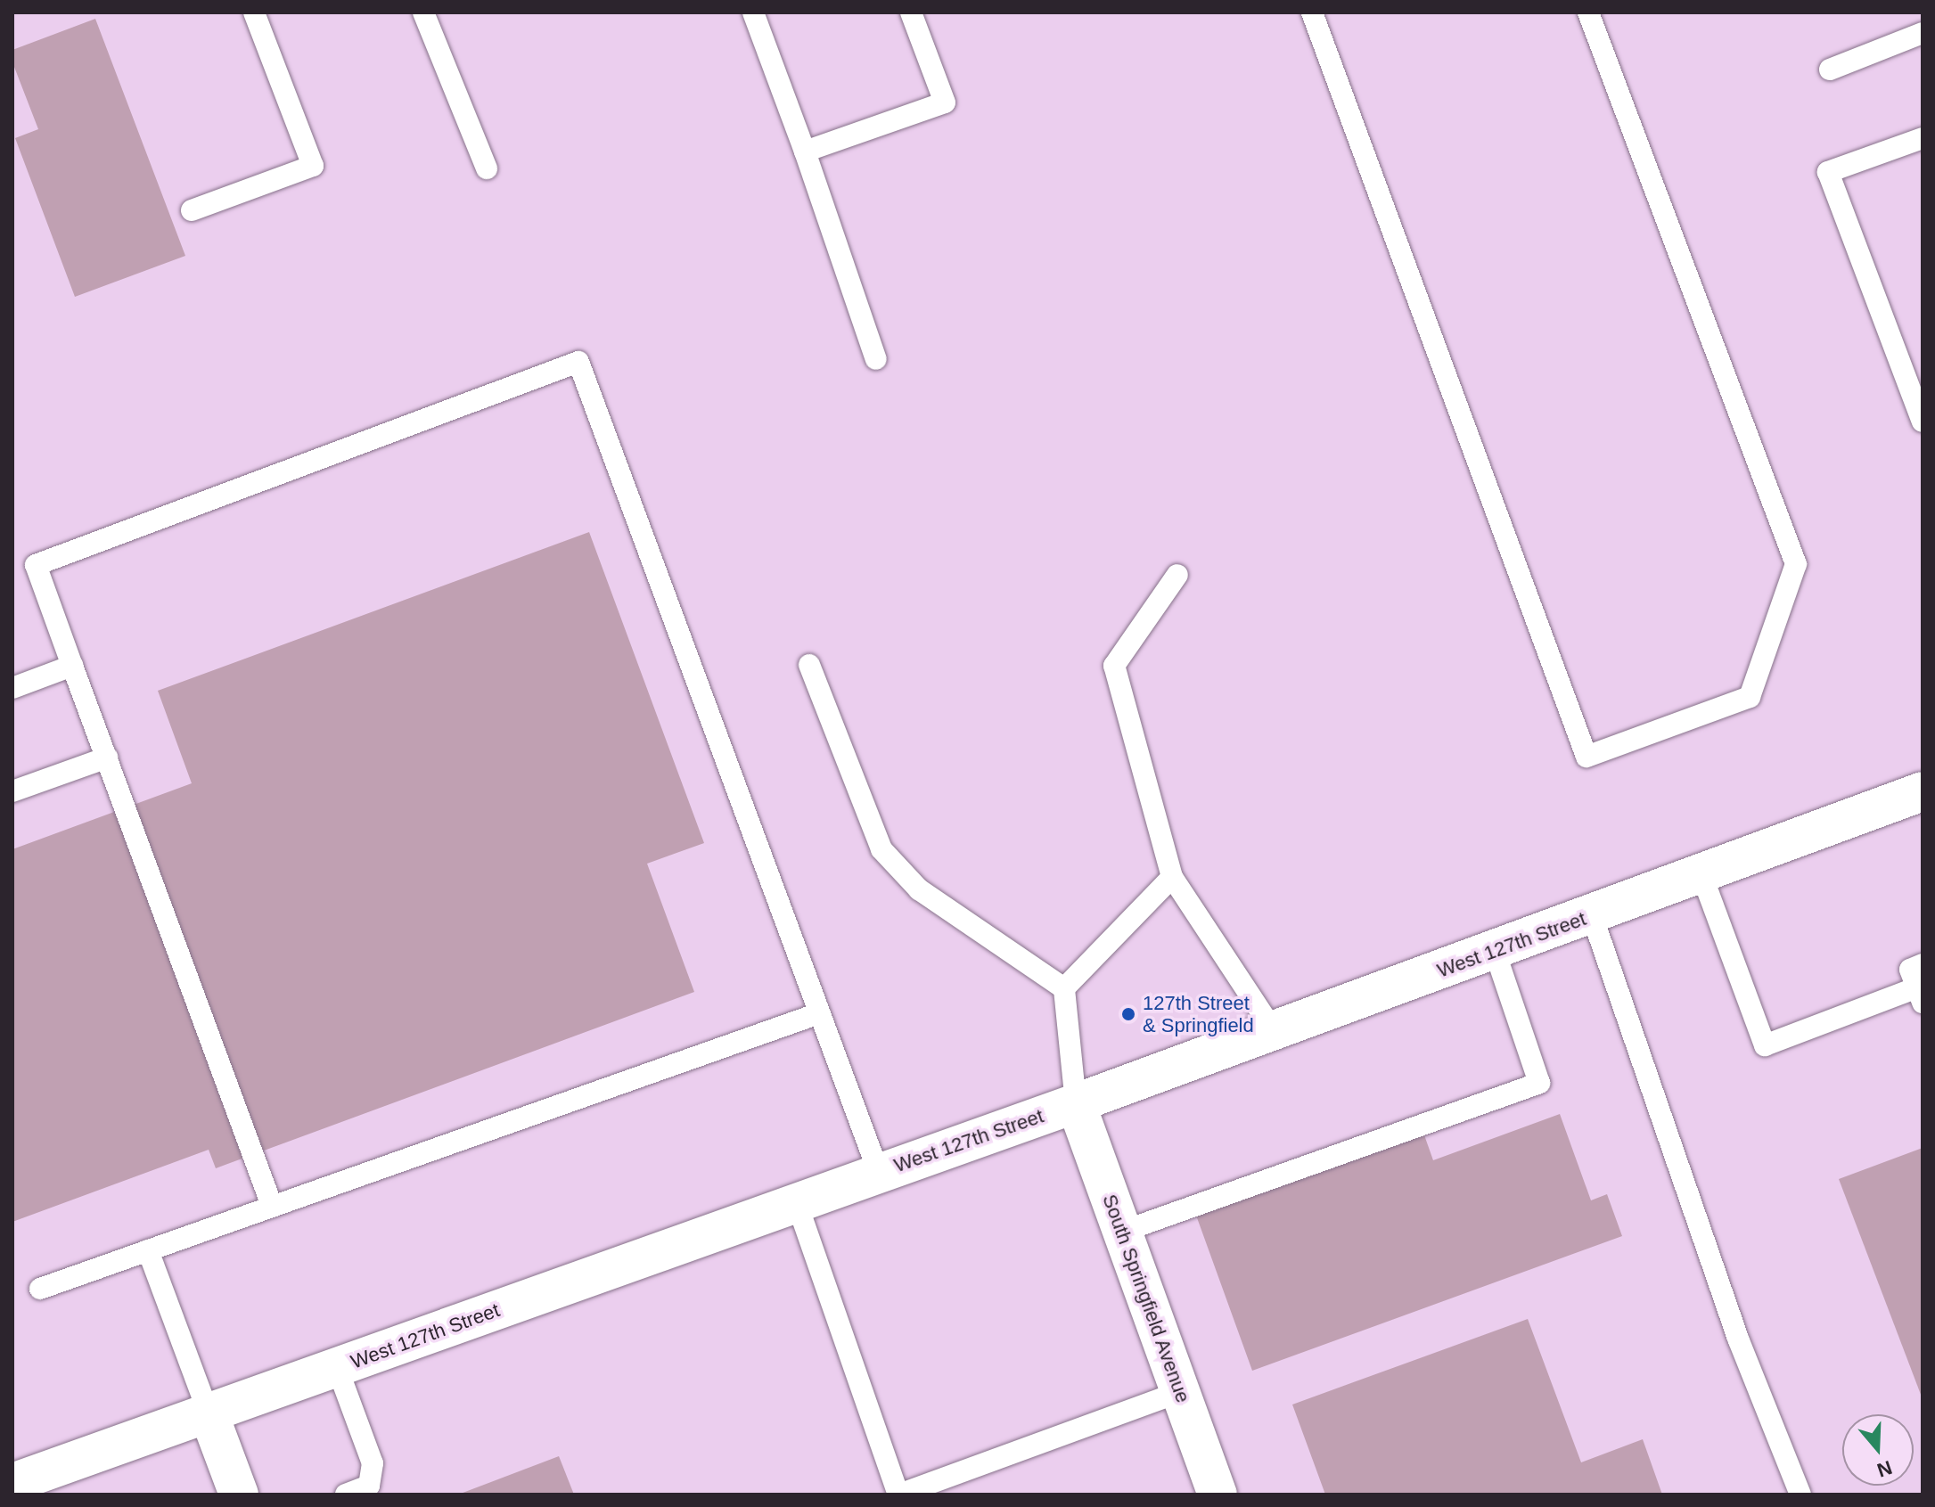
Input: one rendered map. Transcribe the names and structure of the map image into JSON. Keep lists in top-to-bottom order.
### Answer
{
  "streets": {
    "main road": ["West 127th Street", "South Springfield Avenue"]
  },
  "crossings": [
    ["West 127th Street", "South Springfield Avenue"]
  ],
  "places": ["127th Street & Springfield"],
  "north": "bottom"
}
